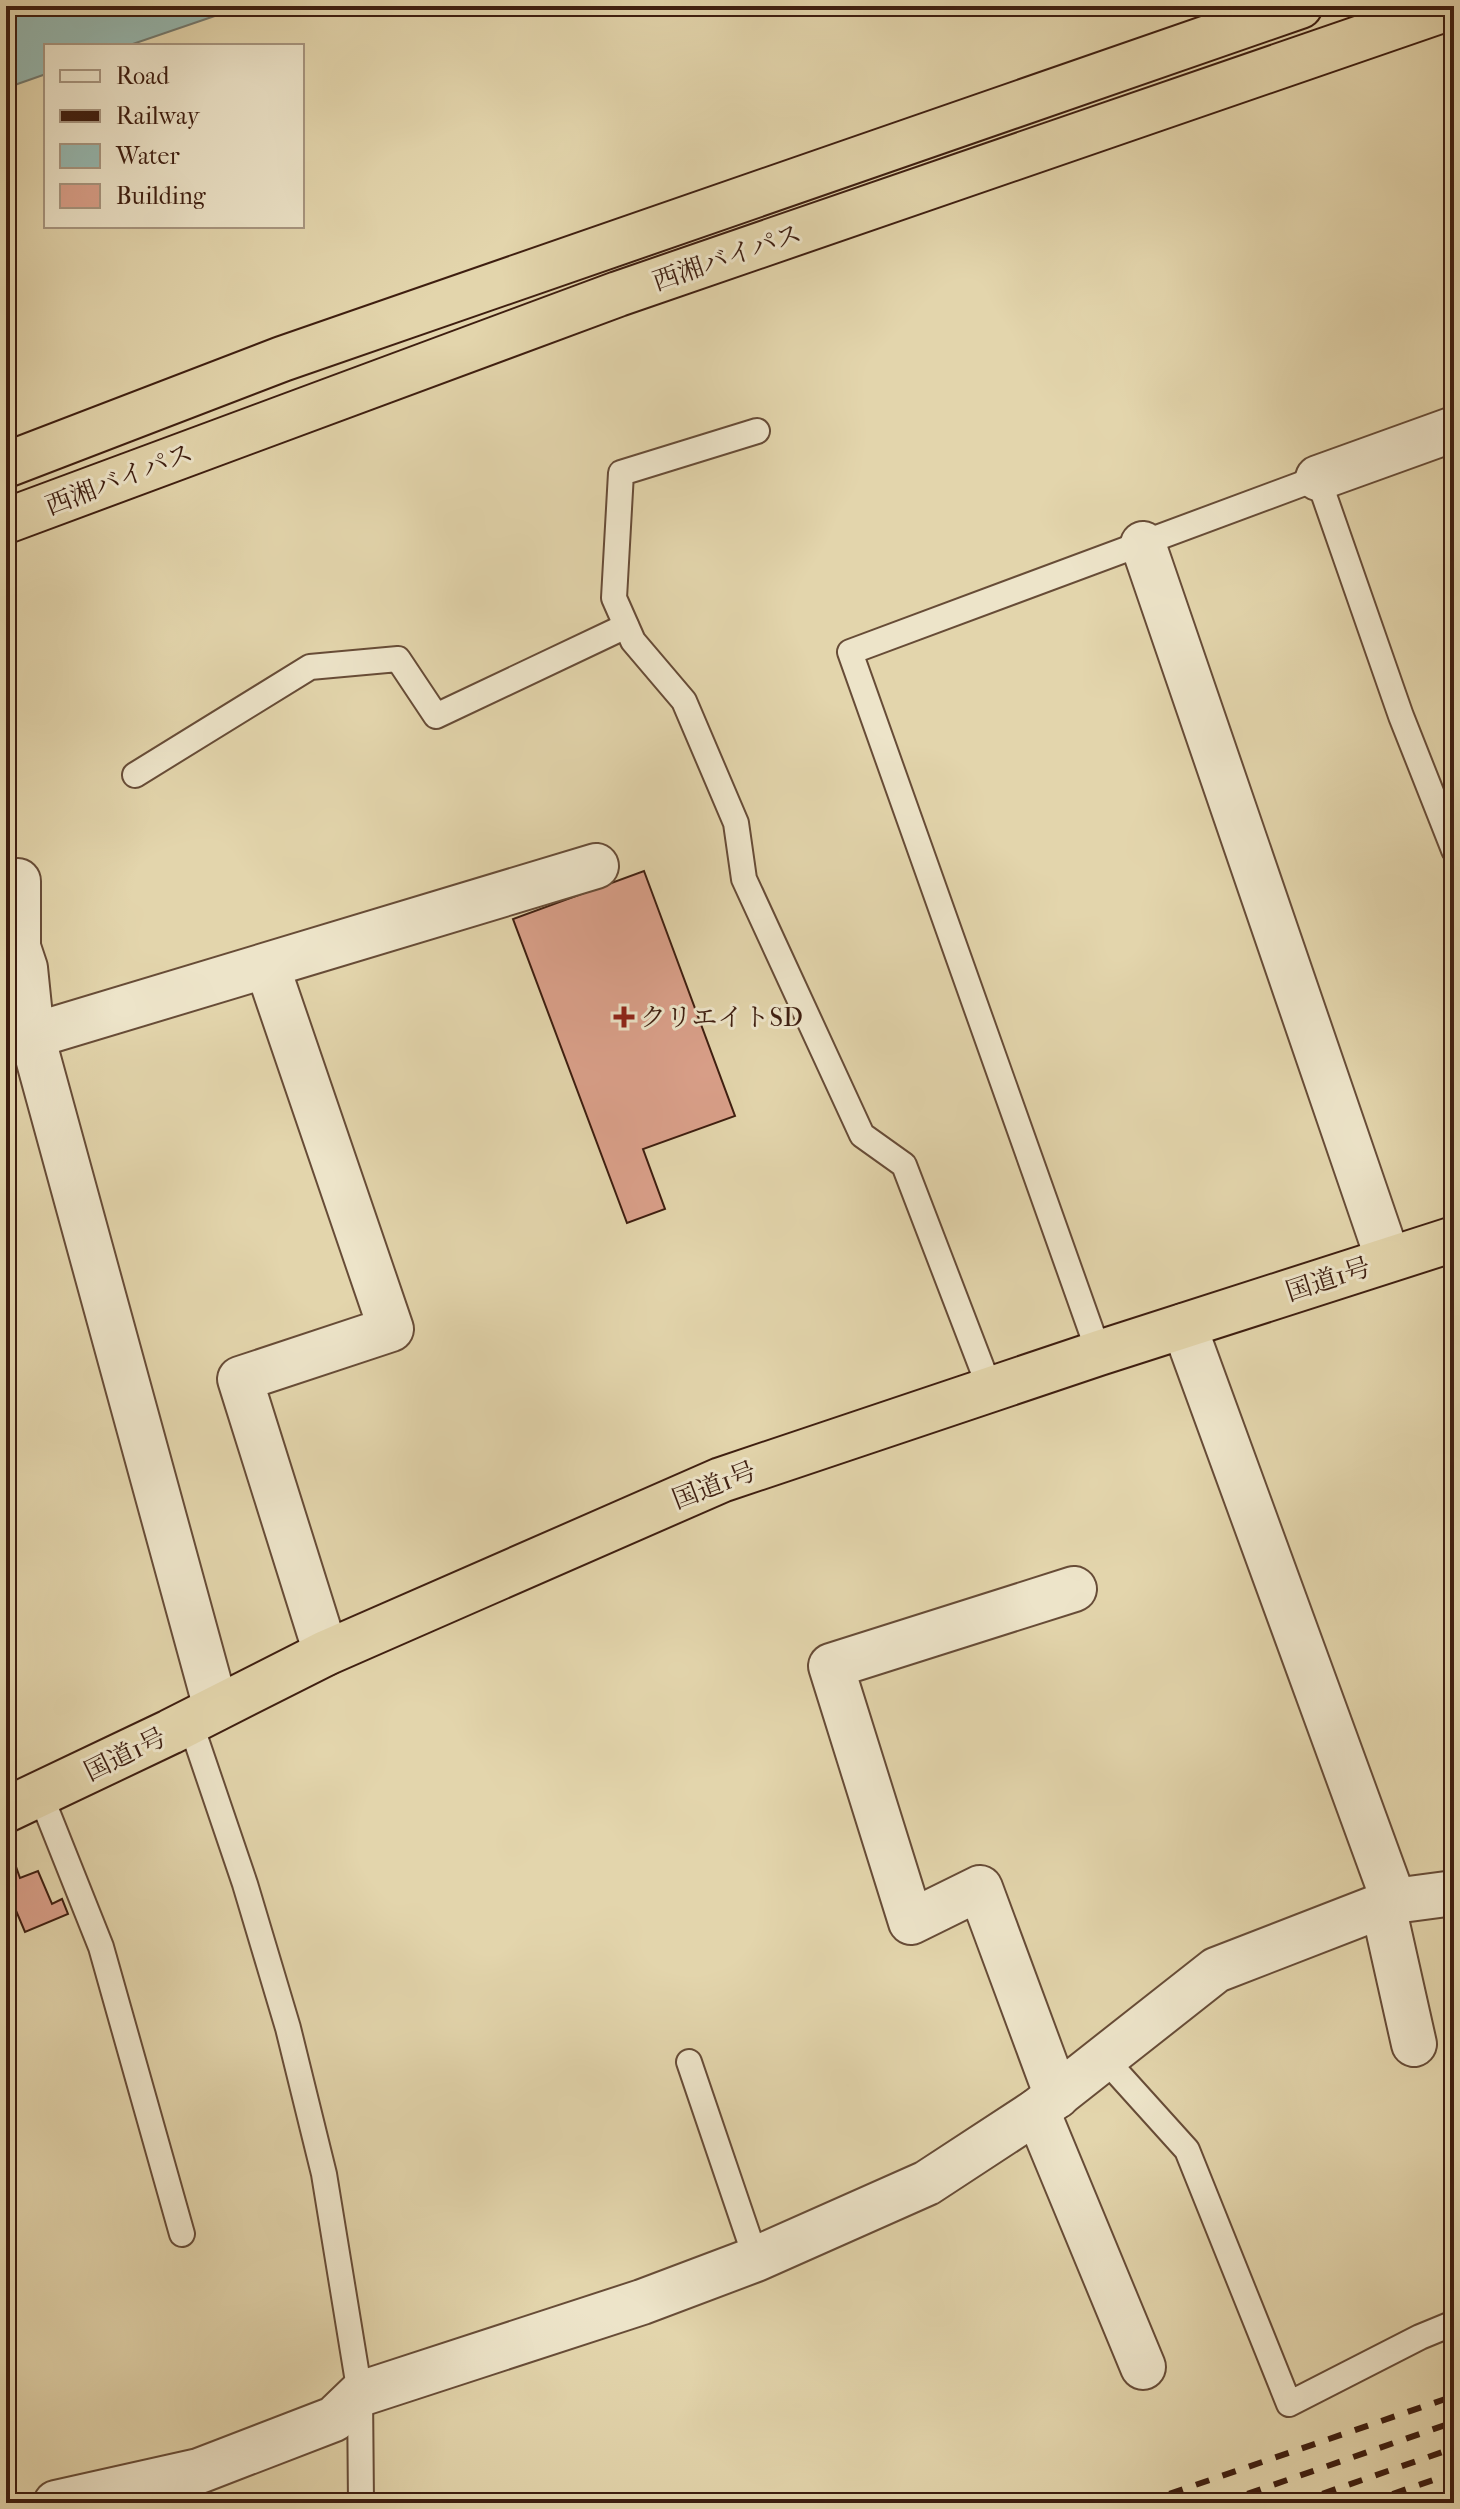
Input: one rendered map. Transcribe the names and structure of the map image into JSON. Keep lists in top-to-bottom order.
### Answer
{
  "streets": {
    "highway": ["西湘バイパス", "国道1号"]
  },
  "places": {
    "health": ["クリエイトSD"]
  },
  "legend": [
    "Road",
    "Railway",
    "Water",
    "Building"
  ]
}
